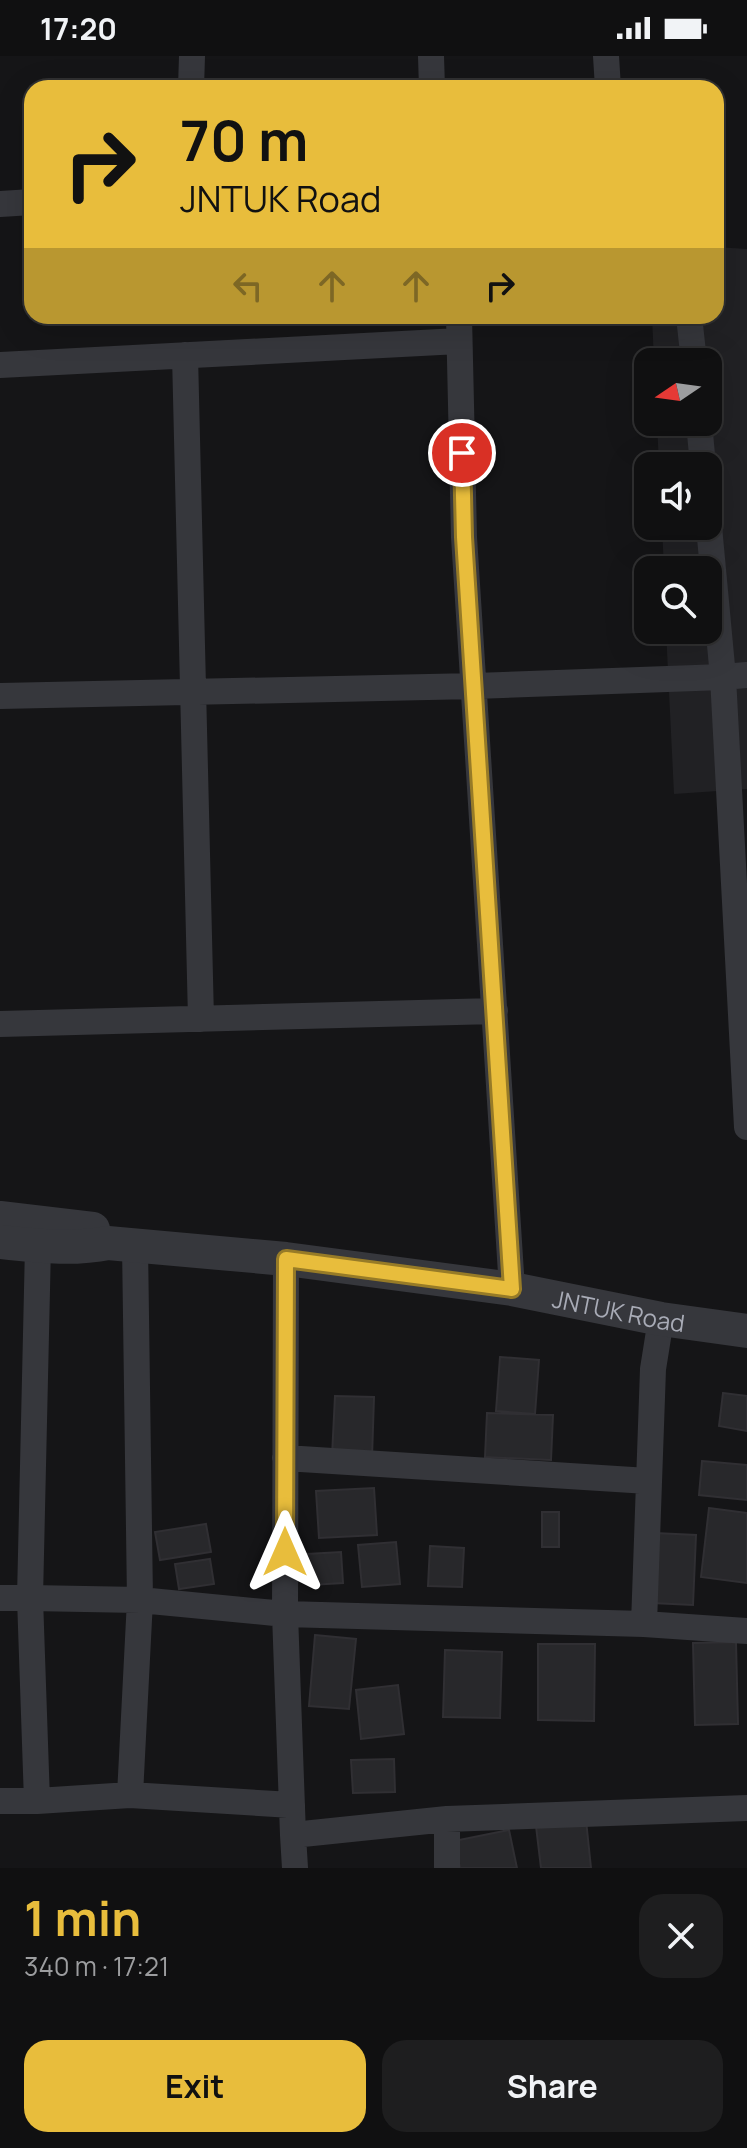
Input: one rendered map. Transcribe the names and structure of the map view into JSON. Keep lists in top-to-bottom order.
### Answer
{
  "streets": {
    "street": ["JNTUK Road"]
  },
  "north": "left",
  "page": {
    "status": "17:20",
    "turn": ["70 m", "JNTUK Road"],
    "heading": ["1 min", "340 m · 17:21"],
    "buttons": ["Exit", "Share"]
  }
}
